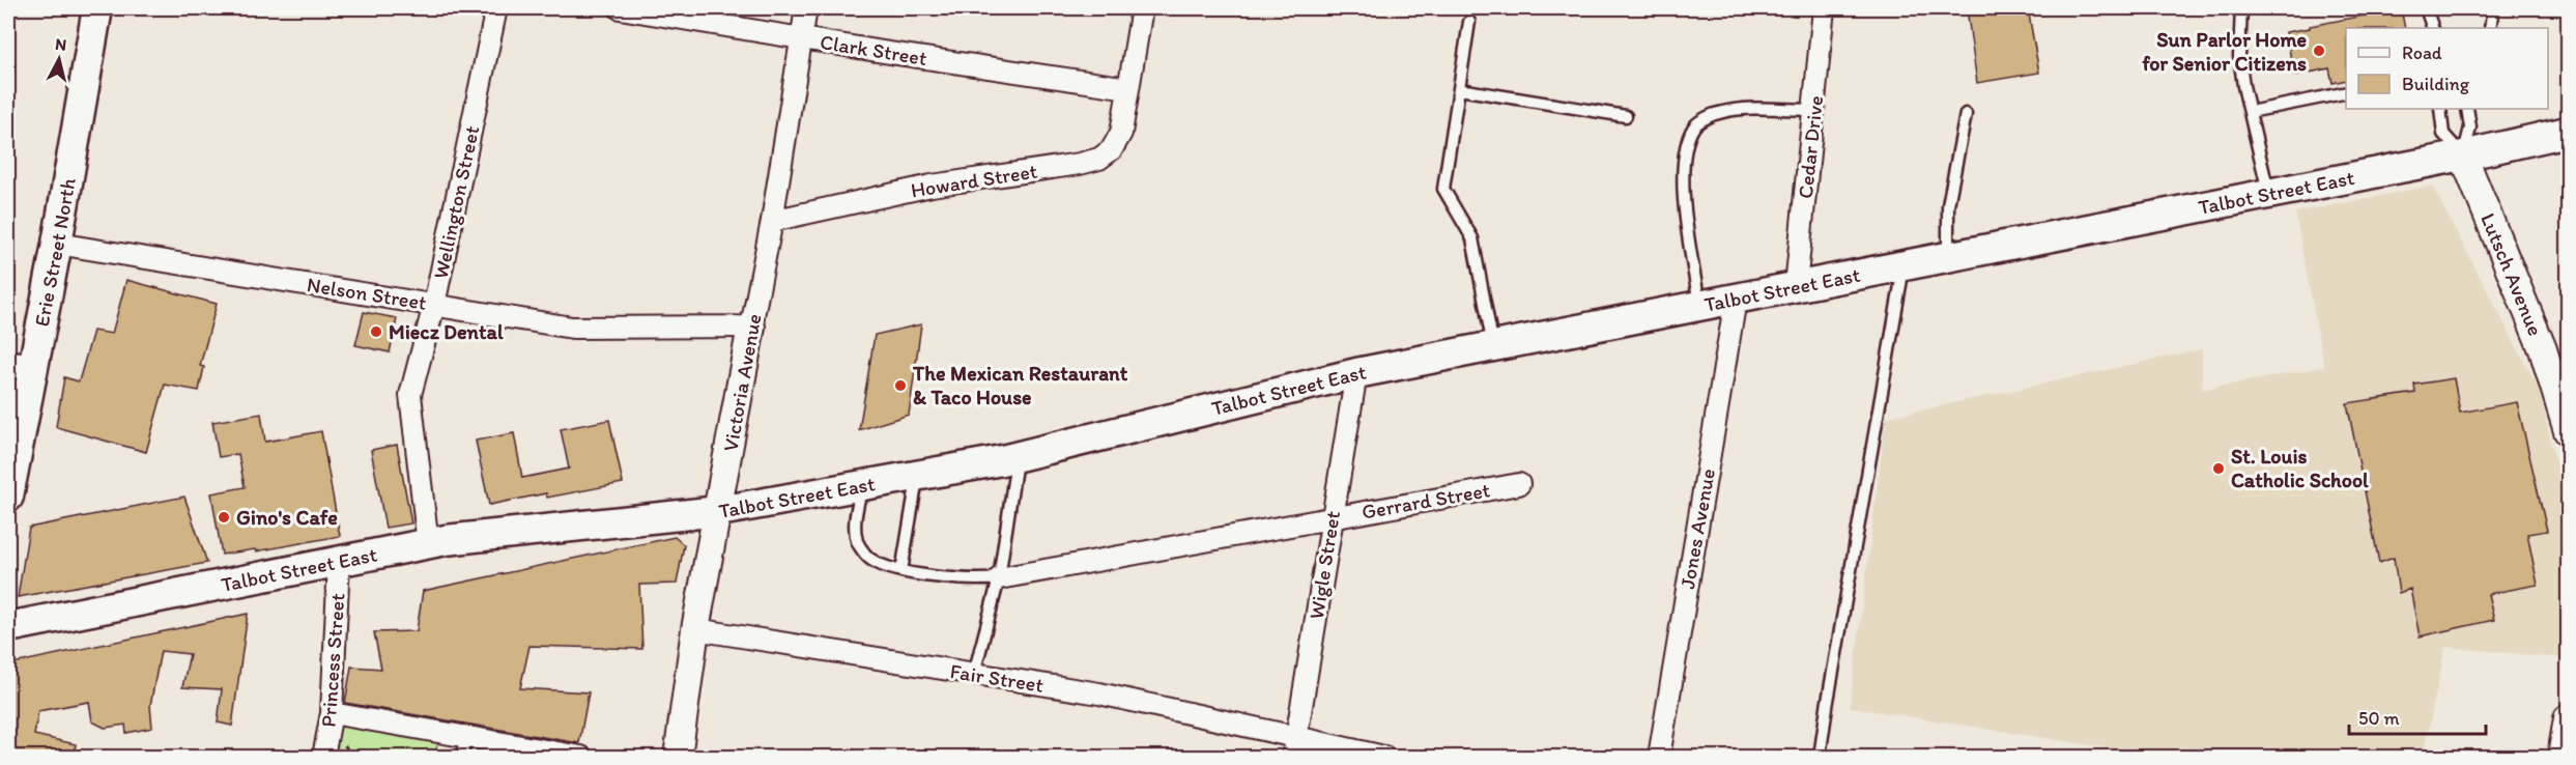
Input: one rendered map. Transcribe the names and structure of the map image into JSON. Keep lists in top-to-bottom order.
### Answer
{
  "streets": {
    "main road": ["Talbot Street East", "Erie Street North"],
    "street": [
      "Clark Street",
      "Cedar Drive",
      "Howard Street",
      "Wellington Street",
      "Lutsch Avenue",
      "Nelson Street",
      "Victoria Avenue",
      "Gerrard Street",
      "Jones Avenue",
      "Wigle Street",
      "Princess Street",
      "Fair Street"
    ]
  },
  "crossings": [
    ["Clark Street", "Howard Street"],
    ["Clark Street", "Victoria Avenue"],
    ["Cedar Drive", "Talbot Street East"],
    ["Howard Street", "Victoria Avenue"],
    ["Talbot Street East", "Wellington Street"],
    ["Talbot Street East", "Lutsch Avenue"],
    ["Talbot Street East", "Victoria Avenue"],
    ["Talbot Street East", "Jones Avenue"],
    ["Talbot Street East", "Wigle Street"],
    ["Talbot Street East", "Princess Street"],
    ["Wellington Street", "Nelson Street"],
    ["Erie Street North", "Nelson Street"],
    ["Nelson Street", "Victoria Avenue"],
    ["Victoria Avenue", "Fair Street"],
    ["Gerrard Street", "Wigle Street"],
    ["Wigle Street", "Fair Street"]
  ],
  "places": [
    "Sun Parlor Home for Senior Citizens",
    "Miecz Dental",
    "The Mexican Restaurant & Taco House",
    "St. Louis Catholic School",
    "Gino's Cafe"
  ],
  "legend": ["Road", "Building"],
  "scale_bar": "50 m",
  "north": "top"
}
